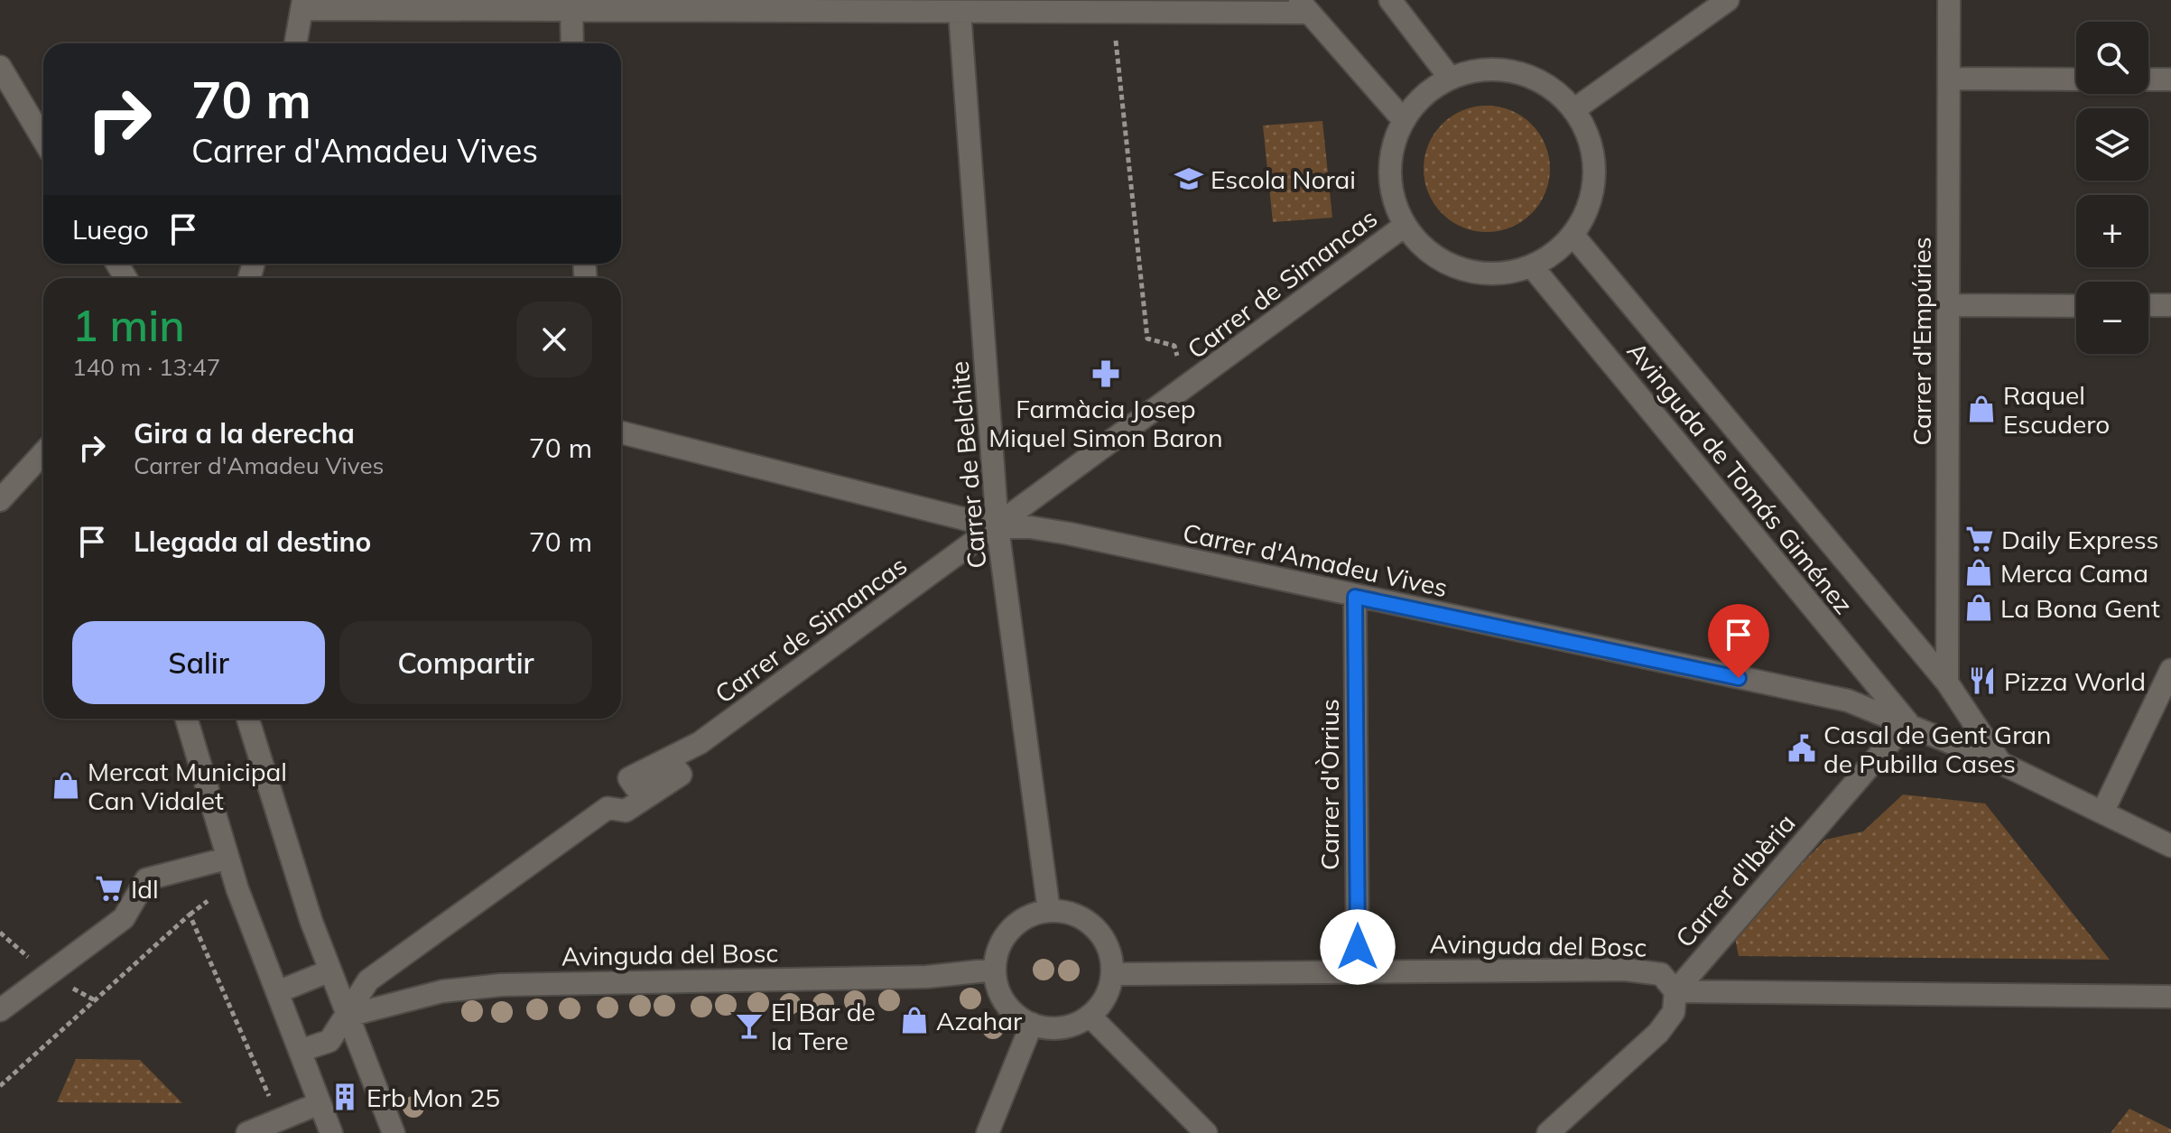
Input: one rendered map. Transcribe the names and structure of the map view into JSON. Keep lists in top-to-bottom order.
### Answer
{
  "streets": {
    "street": [
      "Carrer de Simancas",
      "Carrer d'Empúries",
      "Carrer de Belchite",
      "Avinguda de Tomás Giménez",
      "Carrer d'Amadeu Vives",
      "Carrer d'Òrrius",
      "Carrer d'Ibèria",
      "Avinguda del Bosc"
    ]
  },
  "crossings": [
    ["Carrer de Simancas", "Carrer de Belchite"],
    ["Carrer de Simancas", "Avinguda de Tomás Giménez"],
    ["Carrer de Simancas", "Carrer d'Amadeu Vives"],
    ["Carrer de Simancas", "Avinguda del Bosc"],
    ["Carrer d'Empúries", "Avinguda de Tomás Giménez"],
    ["Carrer de Belchite", "Carrer d'Amadeu Vives"],
    ["Carrer de Belchite", "Avinguda del Bosc"],
    ["Avinguda de Tomás Giménez", "Carrer d'Amadeu Vives"],
    ["Avinguda de Tomás Giménez", "Carrer d'Ibèria"],
    ["Carrer d'Amadeu Vives", "Carrer d'Òrrius"],
    ["Carrer d'Amadeu Vives", "Carrer d'Ibèria"],
    ["Carrer d'Òrrius", "Avinguda del Bosc"],
    ["Carrer d'Ibèria", "Avinguda del Bosc"]
  ],
  "places": {
    "school or university": ["Escola Norai"],
    "pharmacy": ["Farmàcia Josep Miquel Simon Baron"],
    "shop": [
      "Raquel Escudero",
      "Merca Cama",
      "La Bona Gent",
      "Mercat Municipal Can Vidalet",
      "Azahar"
    ],
    "supermarket": ["Daily Express", "Idl"],
    "restaurant": ["Pizza World"],
    "public building": ["Casal de Gent Gran de Pubilla Cases"],
    "bar": ["El Bar de la Tere"],
    "building": ["Erb Mon 25"]
  },
  "page": {
    "map_buttons": ["+", "−"],
    "turn": ["70 m", "Carrer d'Amadeu Vives"],
    "then": "Luego",
    "heading": ["1 min", "140 m · 13:47"],
    "list": [
      {
        "name": "Gira a la derecha",
        "note": "Carrer d'Amadeu Vives",
        "value": "70 m"
      },
      {
        "name": "Llegada al destino",
        "value": "70 m"
      }
    ],
    "buttons": ["Salir", "Compartir"]
  }
}
